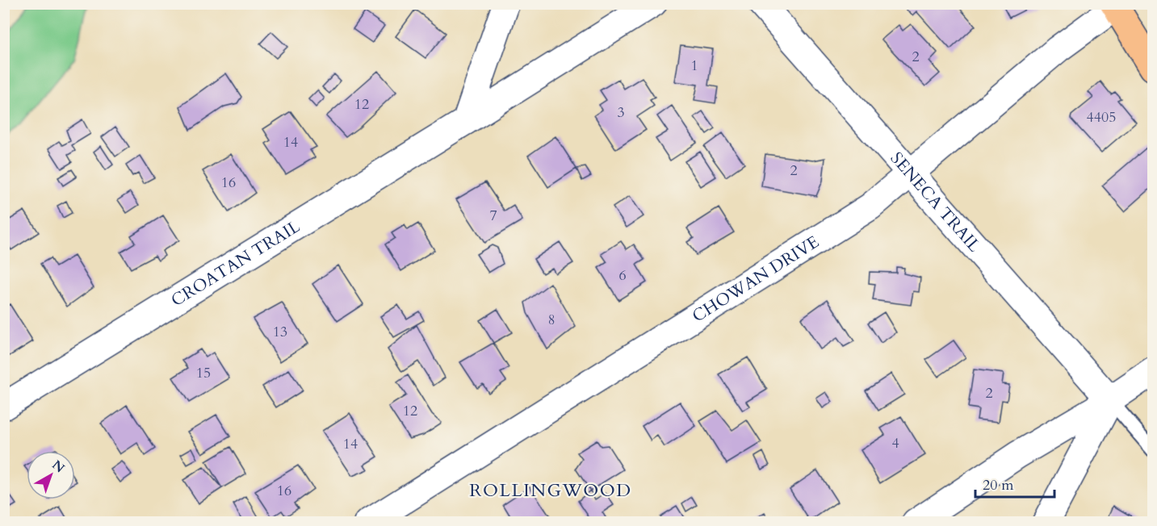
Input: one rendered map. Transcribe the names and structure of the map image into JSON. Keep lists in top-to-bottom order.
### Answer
{
  "streets": {
    "street": ["SENECA TRAIL", "CROATAN TRAIL", "CHOWAN DRIVE"]
  },
  "crossings": [
    ["SENECA TRAIL", "CHOWAN DRIVE"]
  ],
  "districts": ["ROLLINGWOOD"],
  "house_numbers": [
    "2",
    "1",
    "12",
    "3",
    "4405",
    "14",
    "2",
    "16",
    "7",
    "6",
    "8",
    "13",
    "15",
    "2",
    "12",
    "4",
    "14",
    "16"
  ],
  "scale_bar": "20 m",
  "north": "top right"
}
